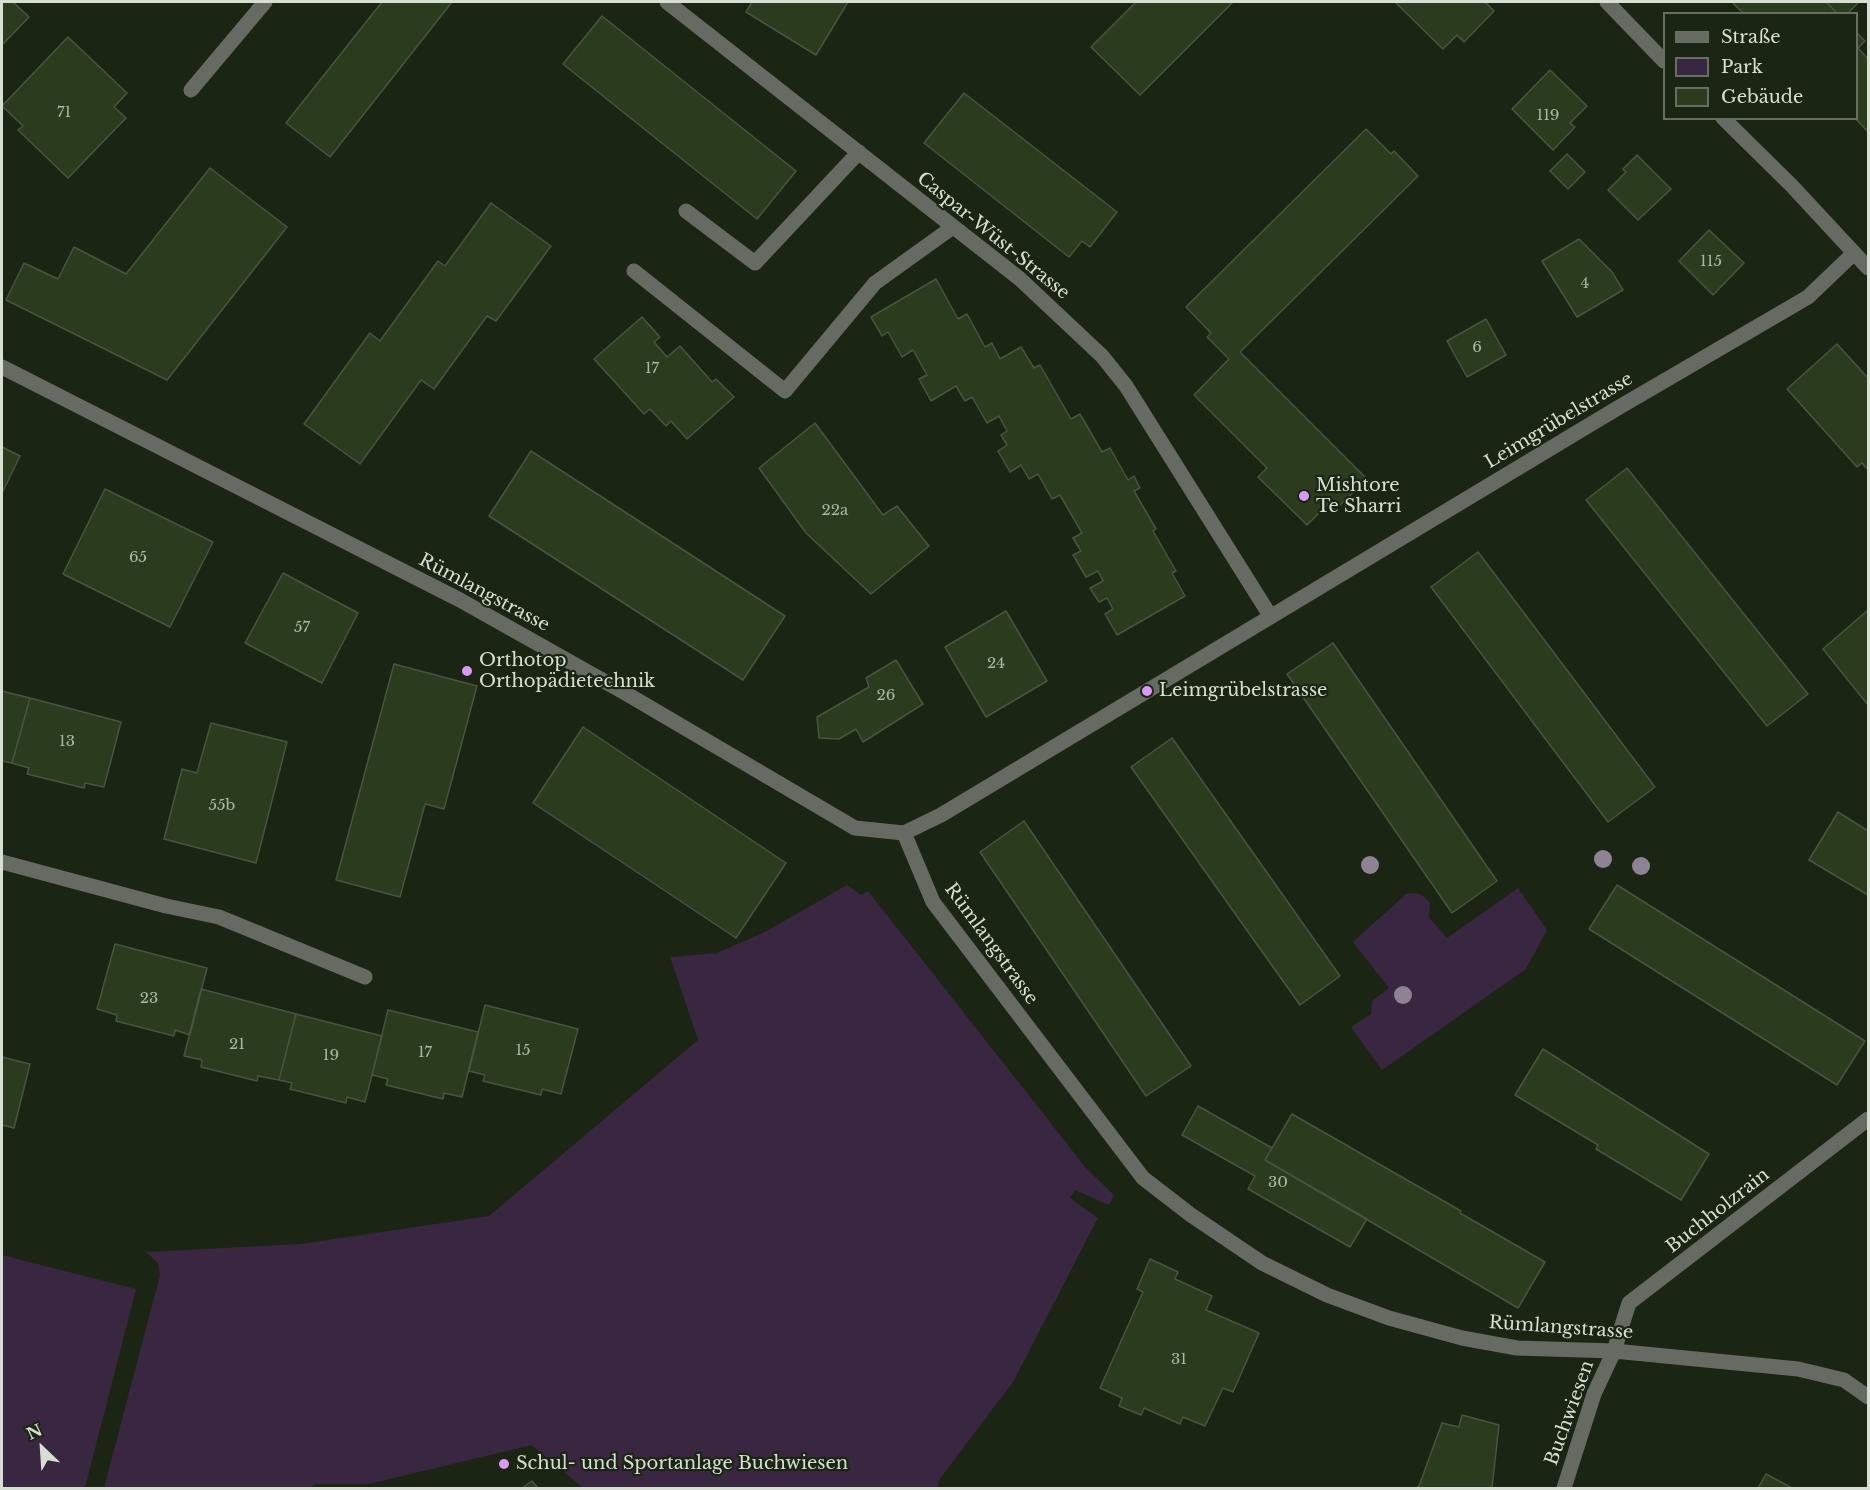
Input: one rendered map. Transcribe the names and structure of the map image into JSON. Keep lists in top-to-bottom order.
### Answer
{
  "streets": {
    "street": [
      "Caspar-Wüst-Strasse",
      "Leimgrübelstrasse",
      "Rümlangstrasse",
      "Buchholzrain",
      "Buchwiesen"
    ]
  },
  "crossings": [
    ["Caspar-Wüst-Strasse", "Leimgrübelstrasse"],
    ["Leimgrübelstrasse", "Rümlangstrasse"],
    ["Rümlangstrasse", "Buchholzrain"],
    ["Rümlangstrasse", "Buchwiesen"],
    ["Buchholzrain", "Buchwiesen"]
  ],
  "places": [
    "Mishtore Te Sharri",
    "Orthotop Orthopädietechnik",
    "Leimgrübelstrasse",
    "Schul- und Sportanlage Buchwiesen"
  ],
  "house_numbers": [
    "71",
    "119",
    "115",
    "4",
    "6",
    "17",
    "22a",
    "65",
    "57",
    "24",
    "26",
    "13",
    "55b",
    "23",
    "21",
    "15",
    "17",
    "19",
    "30",
    "31"
  ],
  "legend": ["Straße", "Park", "Gebäude"],
  "north": "top left"
}
